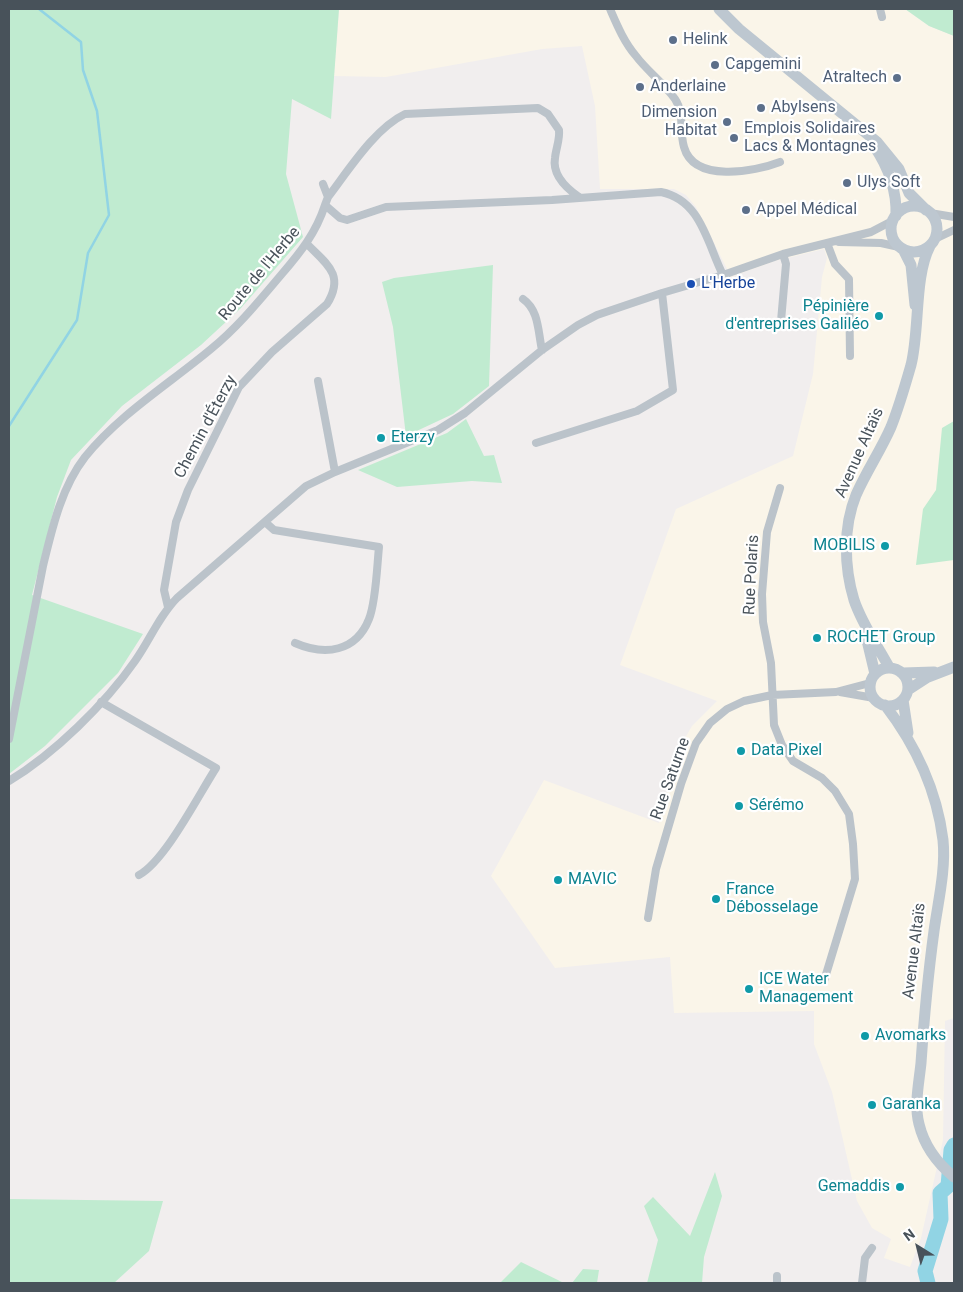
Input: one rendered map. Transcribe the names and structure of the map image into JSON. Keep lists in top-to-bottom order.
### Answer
{
  "streets": {
    "street": [
      "Route de l'Herbe",
      "Chemin d'Éterzy",
      "Avenue Altaïs",
      "Rue Polaris",
      "Rue Saturne"
    ]
  },
  "crossings": [
    ["Route de l'Herbe", "Chemin d'Éterzy"],
    ["Avenue Altaïs", "Rue Saturne"],
    ["Rue Polaris", "Rue Saturne"]
  ],
  "places": [
    "Helink",
    "Capgemini",
    "Atraltech",
    "Anderlaine",
    "Abylsens",
    "Dimension Habitat",
    "Emplois Solidaires Lacs & Montagnes",
    "Ulys Soft",
    "Appel Médical",
    "L'Herbe",
    "Pépinière d'entreprises Galiléo",
    "Eterzy",
    "MOBILIS",
    "ROCHET Group",
    "Data Pixel",
    "Sérémo",
    "MAVIC",
    "France Débosselage",
    "ICE Water Management",
    "Avomarks",
    "Garanka",
    "Gemaddis"
  ],
  "north": "top left"
}
